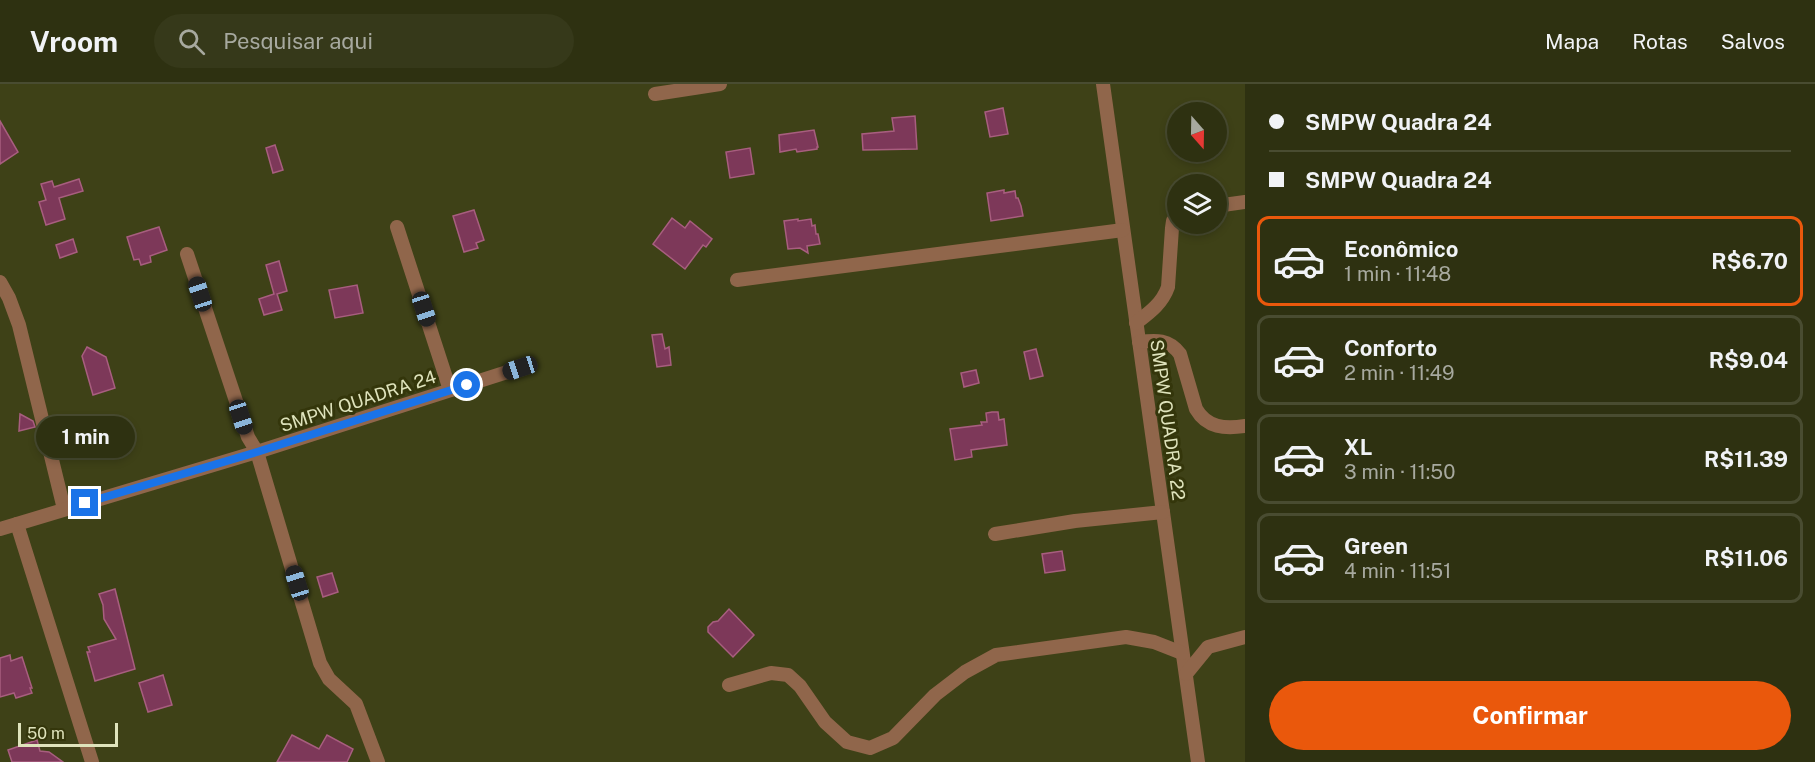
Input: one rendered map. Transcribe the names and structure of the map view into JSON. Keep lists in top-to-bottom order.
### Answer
{
  "streets": {
    "street": ["SMPW QUADRA 24", "SMPW QUADRA 22"]
  },
  "scale_bar": "50 m",
  "north": "bottom",
  "page": {
    "header": "Vroom",
    "search": "Pesquisar aqui",
    "nav": ["Mapa", "Rotas", "Salvos"],
    "banner": ["SMPW Quadra 24", "SMPW Quadra 24"],
    "list": [
      {
        "name": "Econômico",
        "note": "1 min · 11:48",
        "value": "R$6.70"
      },
      {
        "name": "Conforto",
        "note": "2 min · 11:49",
        "value": "R$9.04"
      },
      {
        "name": "XL",
        "note": "3 min · 11:50",
        "value": "R$11.39"
      },
      {
        "name": "Green",
        "note": "4 min · 11:51",
        "value": "R$11.06"
      }
    ],
    "bubble": "1 min",
    "buttons": "Confirmar",
    "scale": "50 m"
  }
}
